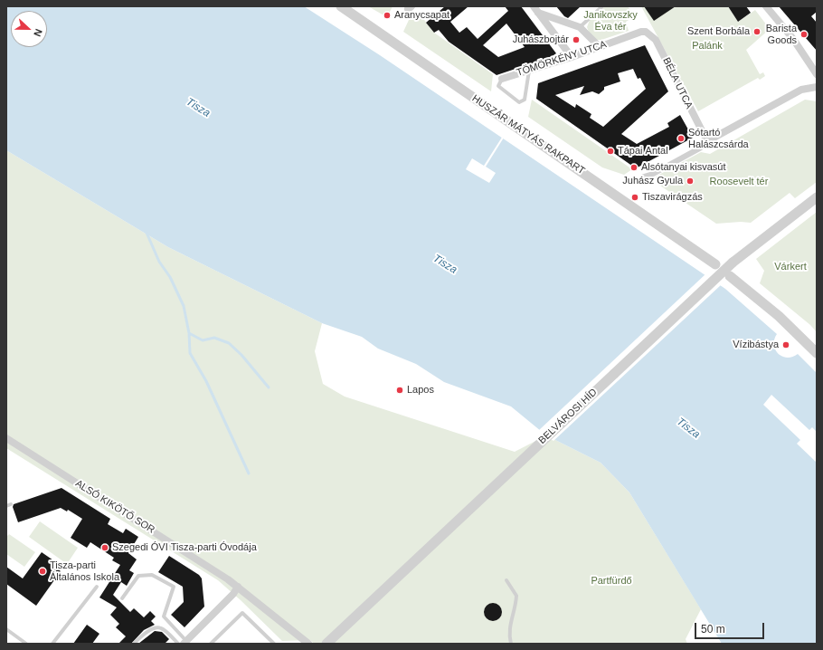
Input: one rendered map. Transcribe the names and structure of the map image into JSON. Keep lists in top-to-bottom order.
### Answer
{
  "streets": {
    "street": [
      "TÖMÖRKÉNY UTCA",
      "BÉLA UTCA",
      "HUSZÁR MÁTYÁS RAKPART",
      "BELVÁROSI HÍD",
      "ALSÓ KIKÖTŐ SOR"
    ]
  },
  "crossings": [
    ["TÖMÖRKÉNY UTCA", "BÉLA UTCA"]
  ],
  "water": ["Tisza"],
  "parks": [
    "Janikovszky Éva tér",
    "Palánk",
    "Roosevelt tér",
    "Várkert",
    "Partfürdő"
  ],
  "places": [
    "Aranycsapat",
    "Szent Borbála",
    "Barista Goods",
    "Juhászbojtár",
    "Sótartó Halászcsárda",
    "Tápai Antal",
    "Alsótanyai kisvasút",
    "Juhász Gyula",
    "Tiszavirágzás",
    "Vízibástya",
    "Lapos",
    "Szegedi ÓVI Tisza-parti Óvodája",
    "Tisza-parti Általános Iskola"
  ],
  "scale_bar": "50 m",
  "north": "right"
}
